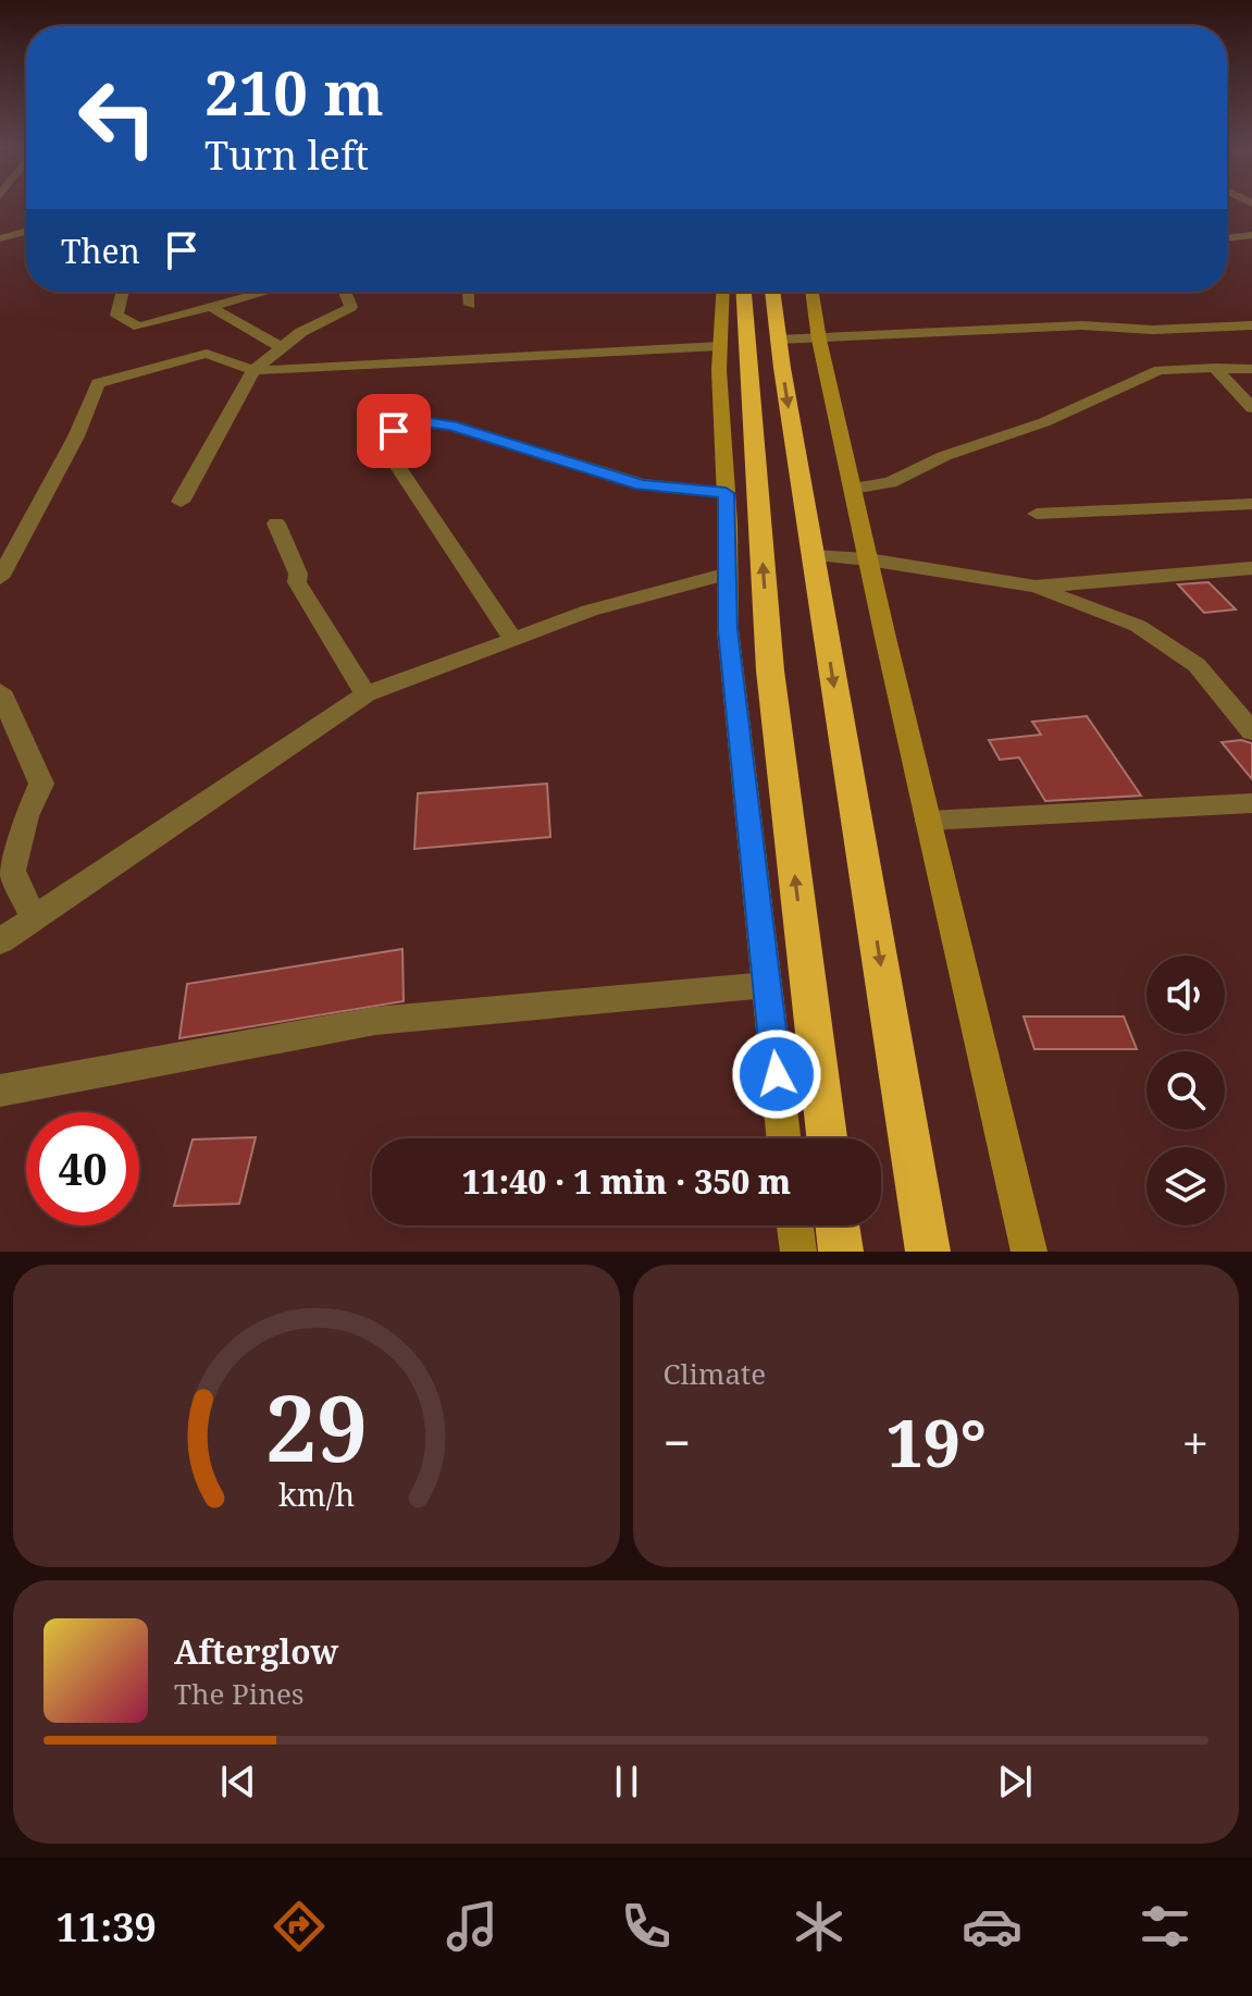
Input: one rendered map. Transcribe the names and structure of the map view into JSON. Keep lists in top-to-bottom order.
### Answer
{
  "page": {
    "turn": ["210 m", "Turn left"],
    "then": "Then",
    "limit": "40",
    "trip": "11:40 · 1 min · 350 m",
    "tile": "Climate",
    "heat": ["−", "19°", "+"],
    "song": ["Afterglow", "The Pines"],
    "tabs": "11:39",
    "gauge": ["29", "km/h"]
  }
}
